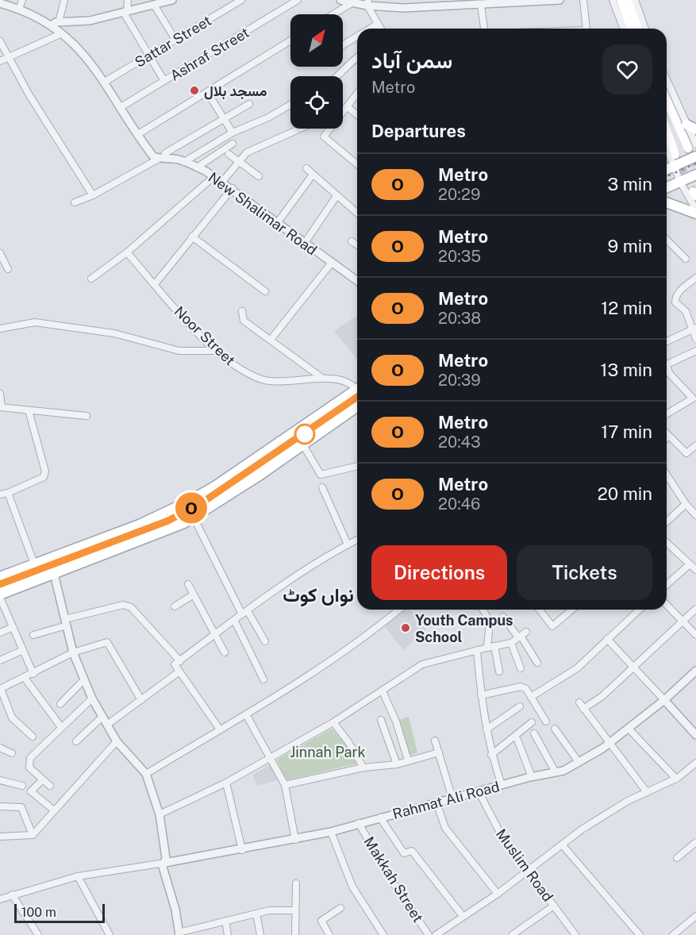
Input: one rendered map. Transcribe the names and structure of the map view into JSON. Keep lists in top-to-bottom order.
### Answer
{
  "streets": {
    "street": [
      "Sattar Street",
      "Ashraf Street",
      "New Shalimar Road",
      "Noor Street",
      "Rahmat Ali Road",
      "Muslim Road",
      "Makkah Street"
    ]
  },
  "crossings": [
    ["Rahmat Ali Road", "Muslim Road"],
    ["Rahmat Ali Road", "Makkah Street"]
  ],
  "districts": ["نواں کوٹ"],
  "parks": ["Jinnah Park"],
  "places": ["مسجد بلال", "Youth Campus School"],
  "lines": ["metro line O"],
  "scale_bar": "100 m",
  "north": "top right",
  "page": {
    "on_map": "O",
    "heading": [
      ["سمن آباد", "Metro"],
      "Departures"
    ],
    "list": [
      {
        "mark": "O",
        "name": "Metro",
        "note": "20:29",
        "value": "3 min"
      },
      {
        "mark": "O",
        "name": "Metro",
        "note": "20:35",
        "value": "9 min"
      },
      {
        "mark": "O",
        "name": "Metro",
        "note": "20:38",
        "value": "12 min"
      },
      {
        "mark": "O",
        "name": "Metro",
        "note": "20:39",
        "value": "13 min"
      },
      {
        "mark": "O",
        "name": "Metro",
        "note": "20:43",
        "value": "17 min"
      },
      {
        "mark": "O",
        "name": "Metro",
        "note": "20:46",
        "value": "20 min"
      }
    ],
    "buttons": ["Directions", "Tickets"],
    "scale": "100 m"
  }
}
